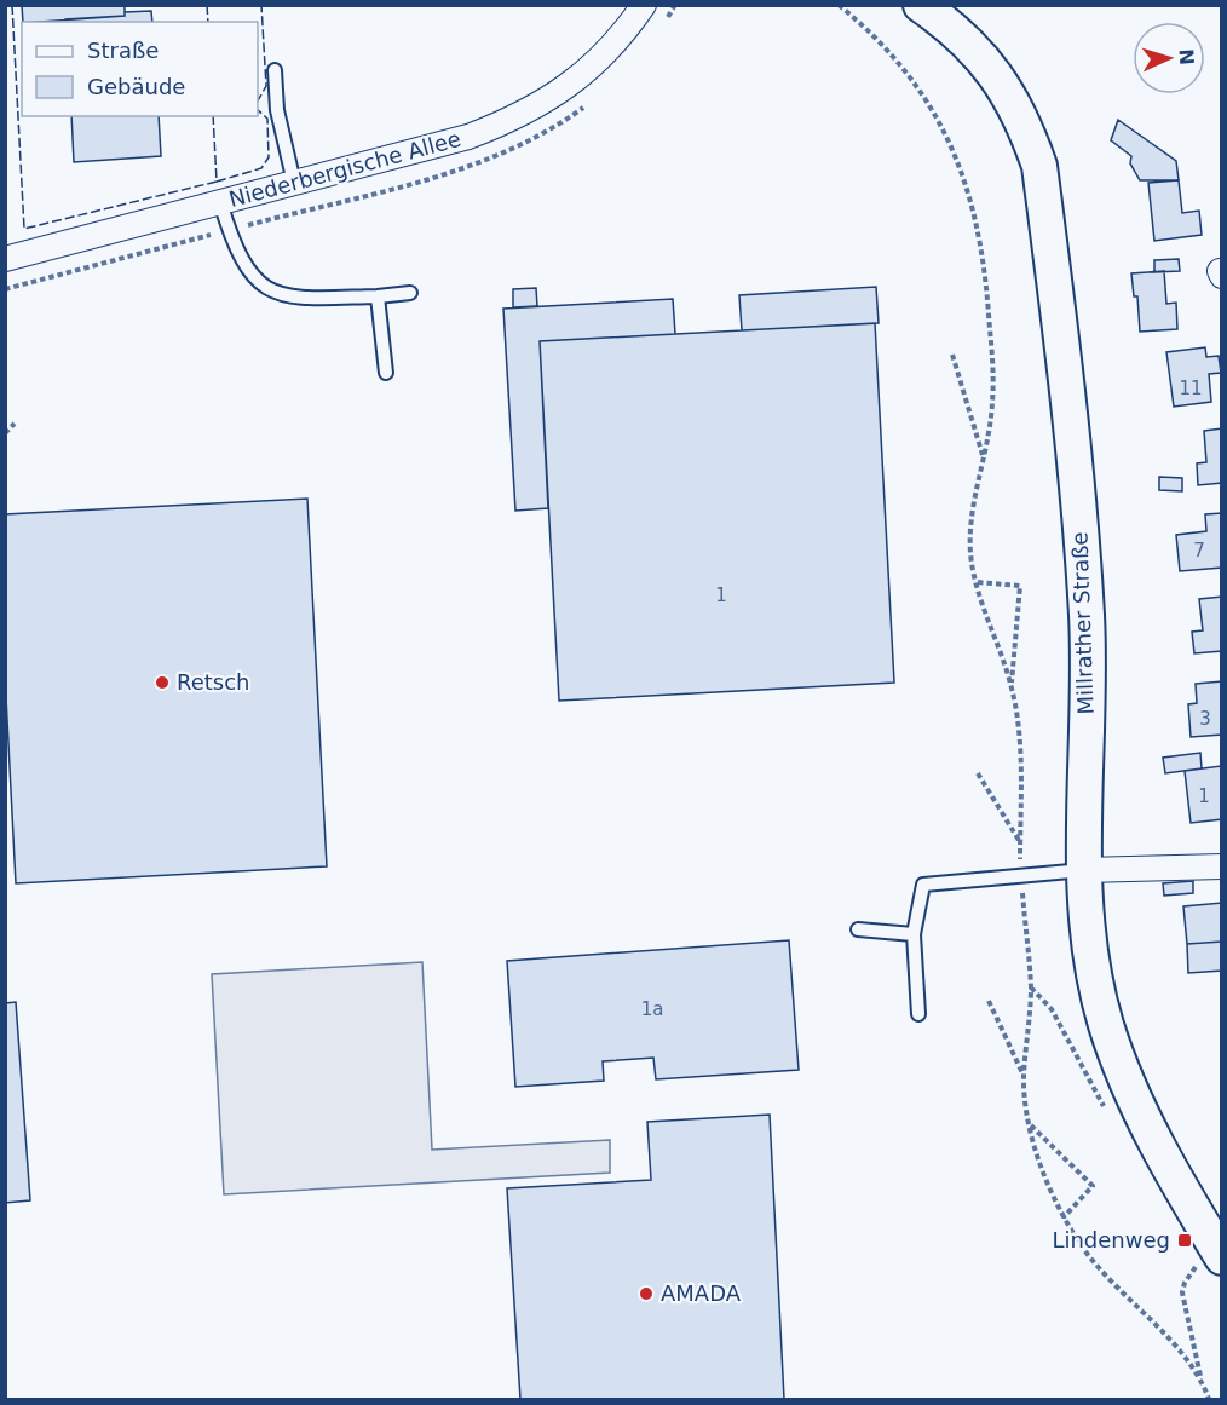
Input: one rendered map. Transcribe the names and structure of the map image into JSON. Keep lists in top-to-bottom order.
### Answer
{
  "streets": {
    "main road": ["Millrather Straße"],
    "street": ["Niederbergische Allee"]
  },
  "places": {
    "other": ["Retsch", "AMADA"],
    "transit": ["Lindenweg"]
  },
  "house_numbers": [
    "11",
    "7",
    "1",
    "3",
    "1",
    "1a"
  ],
  "legend": ["Straße", "Gebäude"],
  "north": "right"
}
